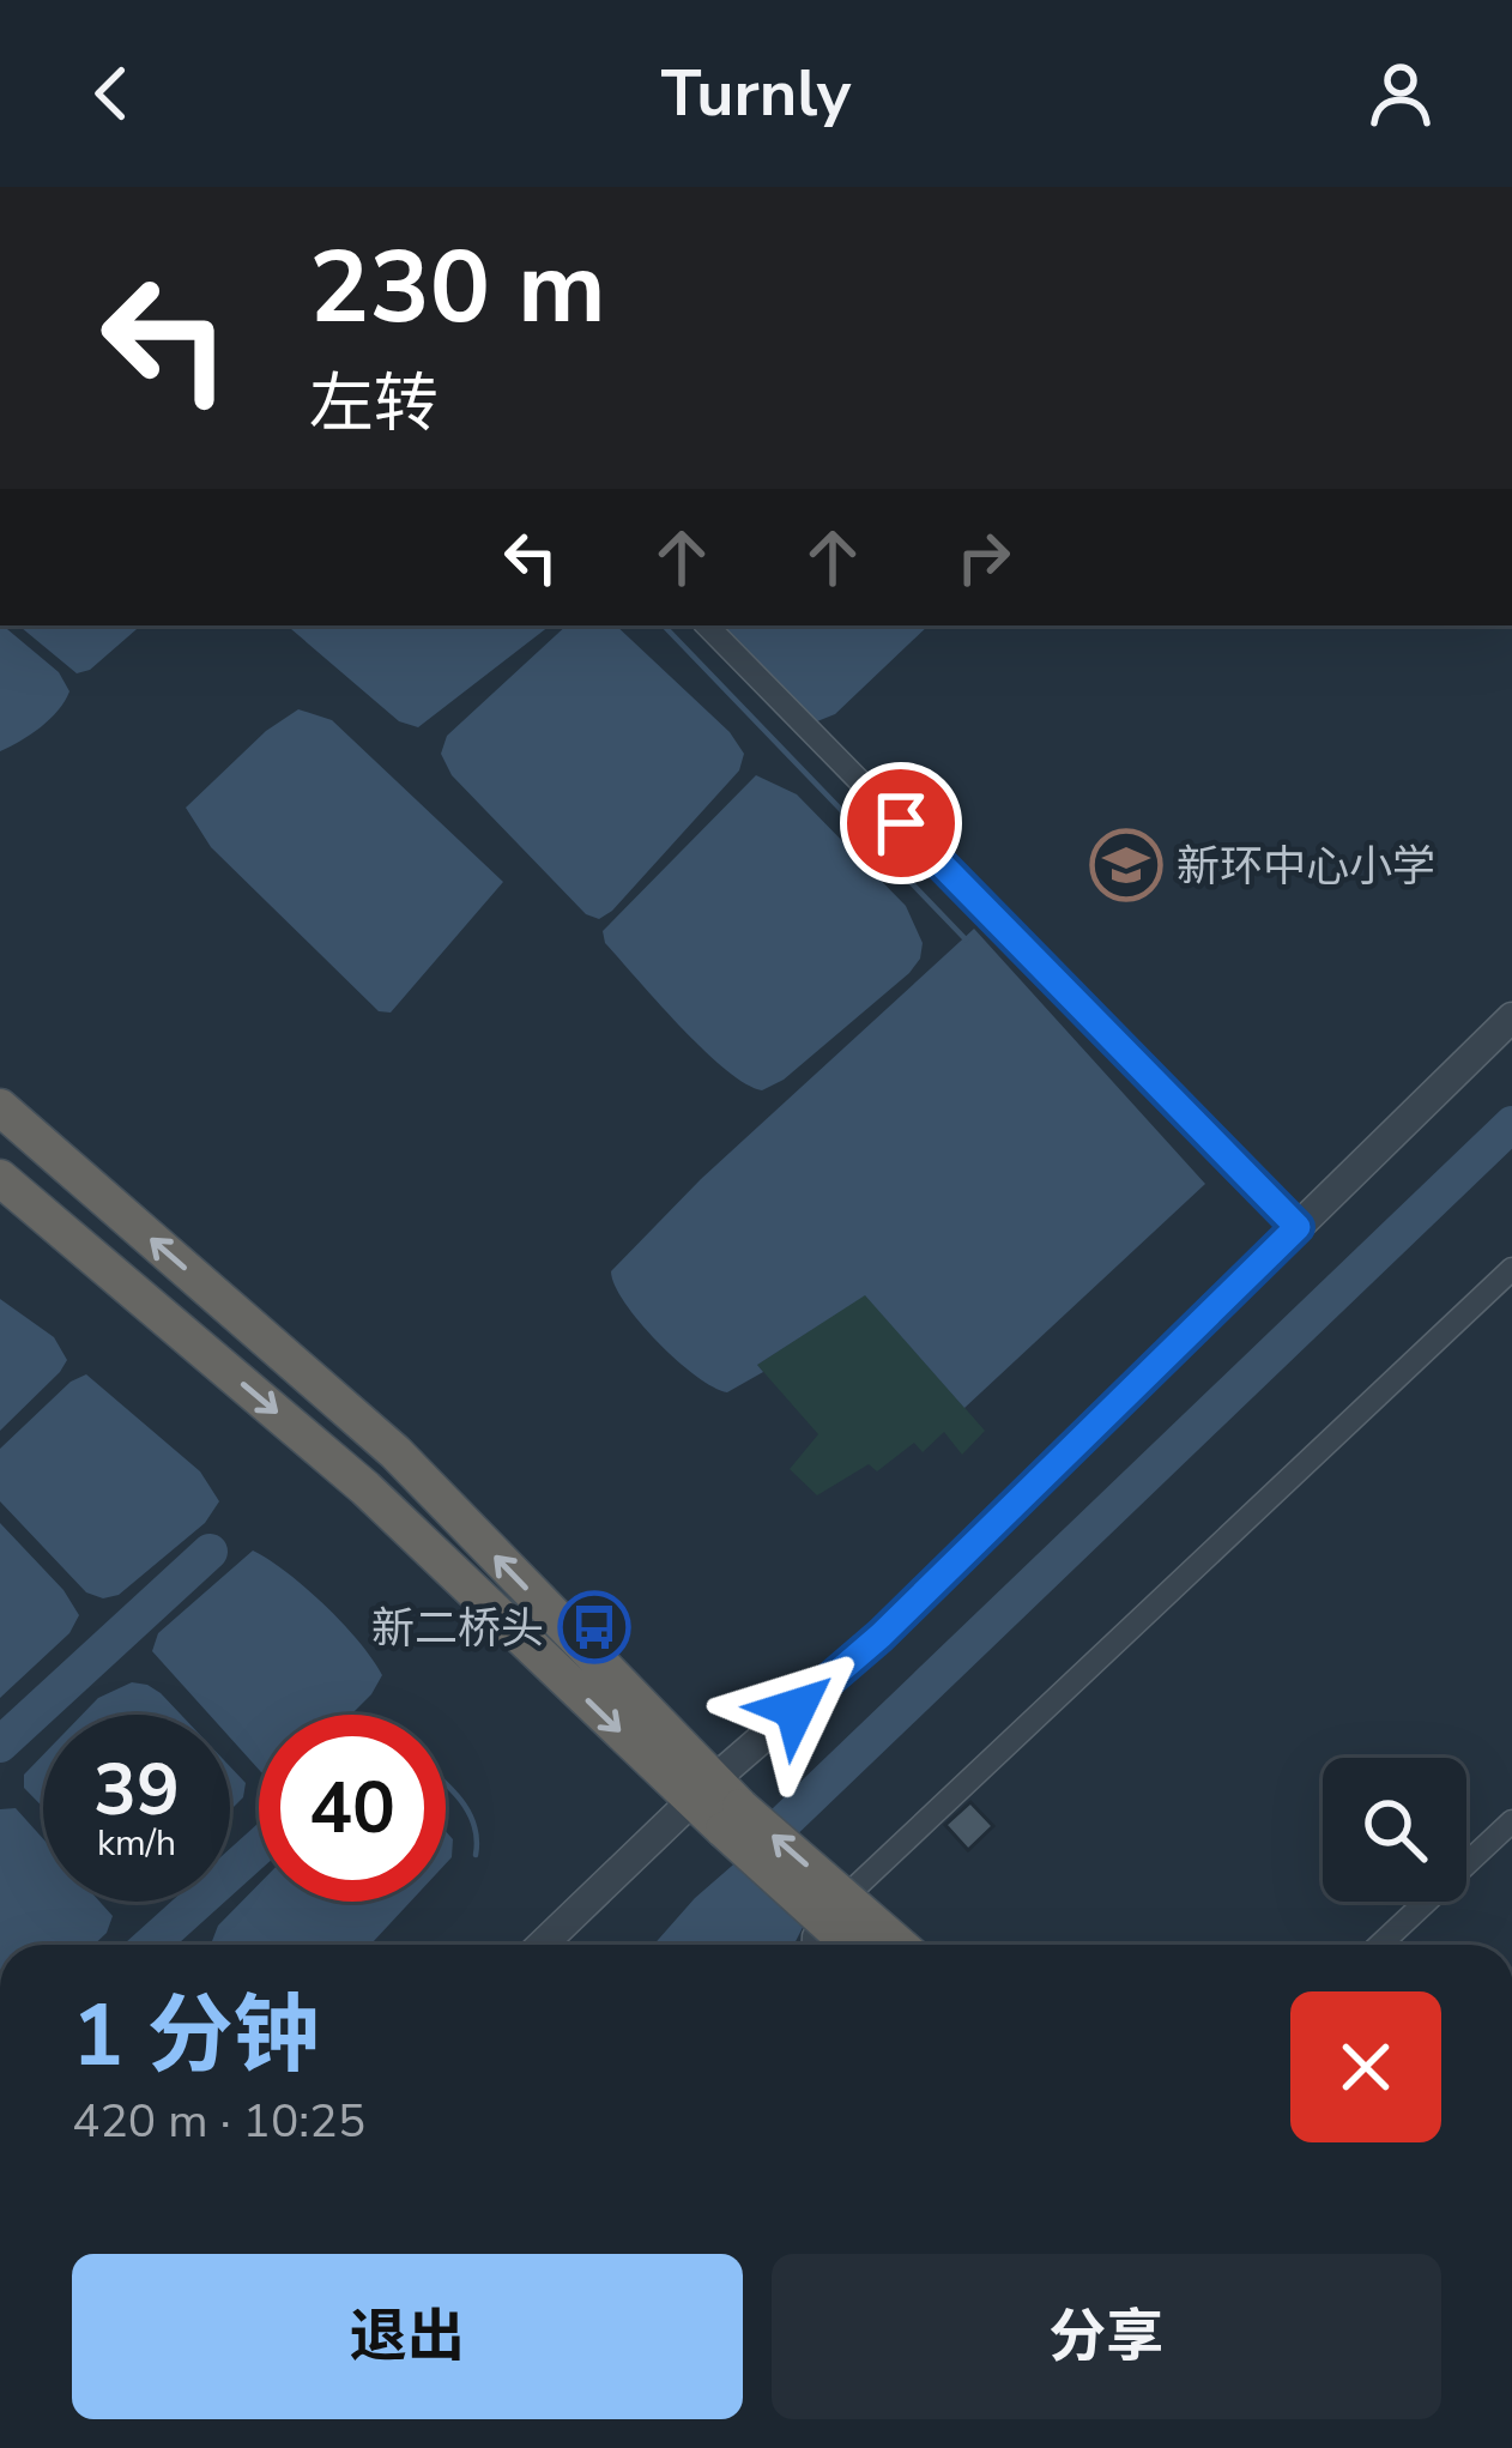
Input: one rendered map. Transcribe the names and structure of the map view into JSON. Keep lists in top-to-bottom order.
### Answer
{
  "places": {
    "school or university": ["新环中心小学"],
    "bus stop": ["新二桥头"]
  },
  "page": {
    "header": "Turnly",
    "turn": ["230 m", "左转"],
    "speed": "39 km/h",
    "limit": "40",
    "heading": ["1 分钟", "420 m · 10:25"],
    "buttons": ["退出", "分享"]
  }
}
